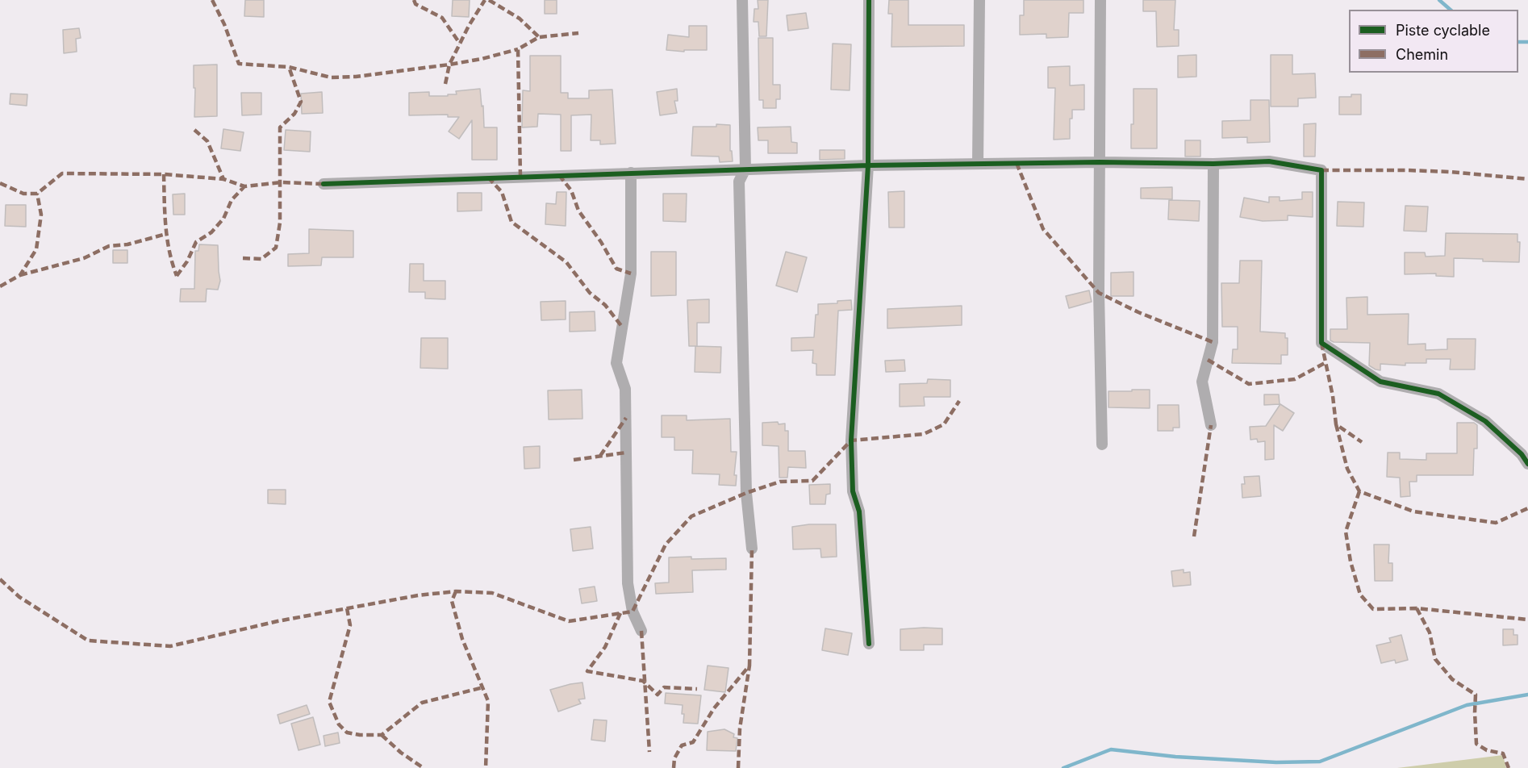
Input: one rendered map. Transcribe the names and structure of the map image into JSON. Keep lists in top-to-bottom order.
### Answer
{
  "legend": ["Piste cyclable", "Chemin"]
}
